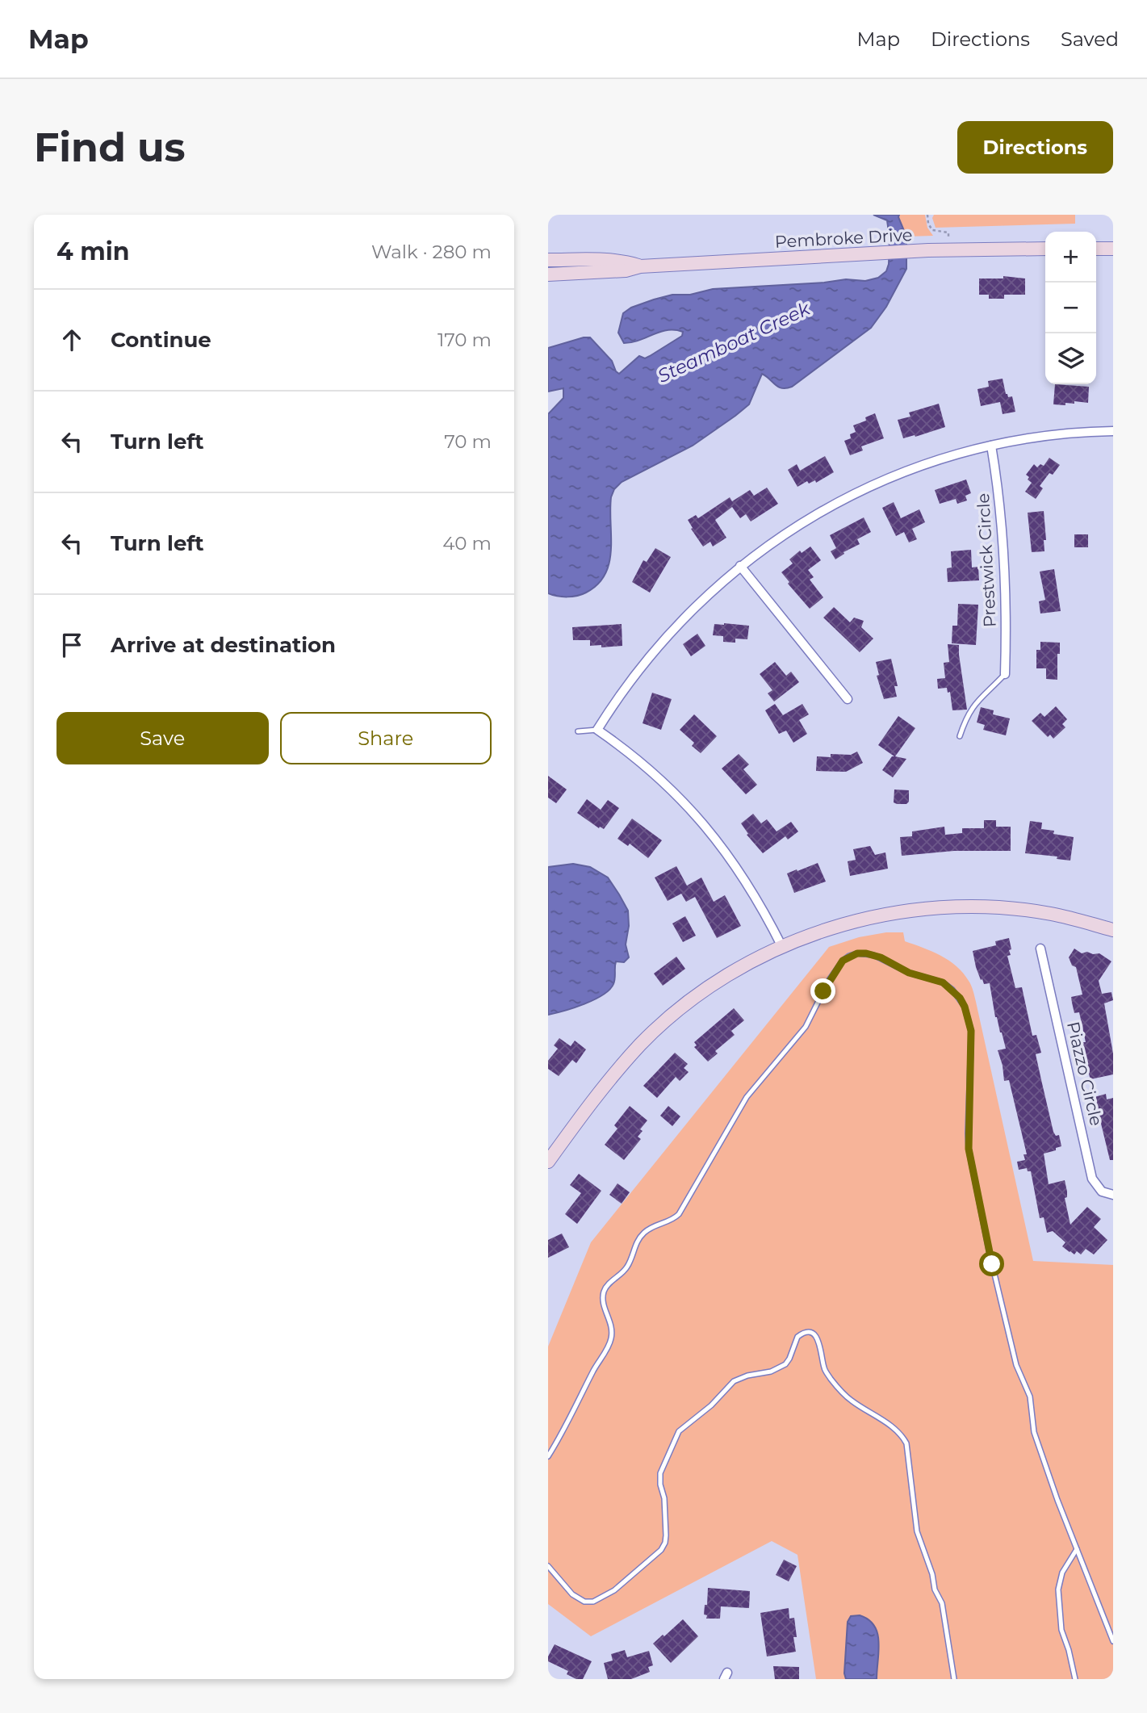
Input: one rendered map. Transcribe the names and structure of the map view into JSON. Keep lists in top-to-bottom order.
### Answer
{
  "streets": {
    "street": ["Pembroke Drive", "Prestwick Circle", "Piazzo Circle"]
  },
  "water": ["Steamboat Creek"],
  "page": {
    "header": "Map",
    "nav": ["Map", "Directions", "Saved"],
    "buttons": [
      "Directions",
      ["Save", "Share"]
    ],
    "title": "Find us",
    "heading": ["4 min", "Walk · 280 m"],
    "map_buttons": ["+", "−"],
    "list": [
      ["Continue", "170 m"],
      ["Turn left", "70 m"],
      ["Turn left", "40 m"],
      "Arrive at destination"
    ]
  }
}
